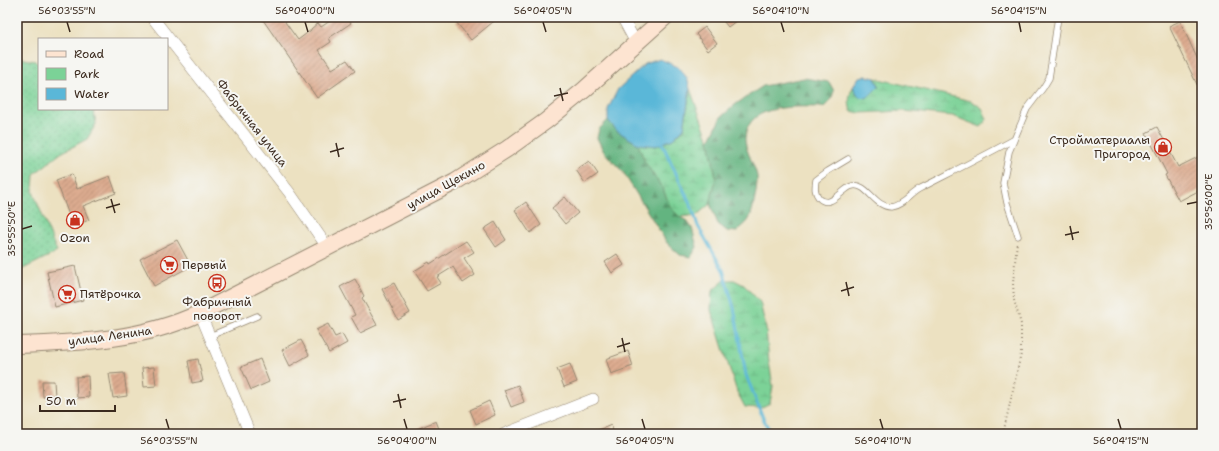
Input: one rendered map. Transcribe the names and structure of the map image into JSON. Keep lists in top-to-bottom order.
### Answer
{
  "streets": {
    "main road": ["улица Щекино", "улица Ленина"],
    "street": ["Фабричная улица"]
  },
  "crossings": [
    ["Фабричная улица", "улица Щекино"],
    ["улица Щекино", "улица Ленина"]
  ],
  "places": {
    "shop": ["Стройматериалы Пригород", "Ozon"],
    "supermarket": ["Первый", "Пятёрочка"],
    "bus stop": ["Фабричный поворот"]
  },
  "legend": ["Road", "Park", "Water"],
  "scale_bar": "50 m",
  "coordinates": [
    "56°03'55\"N",
    "56°04'00\"N",
    "56°04'05\"N",
    "56°04'10\"N",
    "56°04'15\"N",
    "35°56'00\"E",
    "35°55'50\"E"
  ]
}
